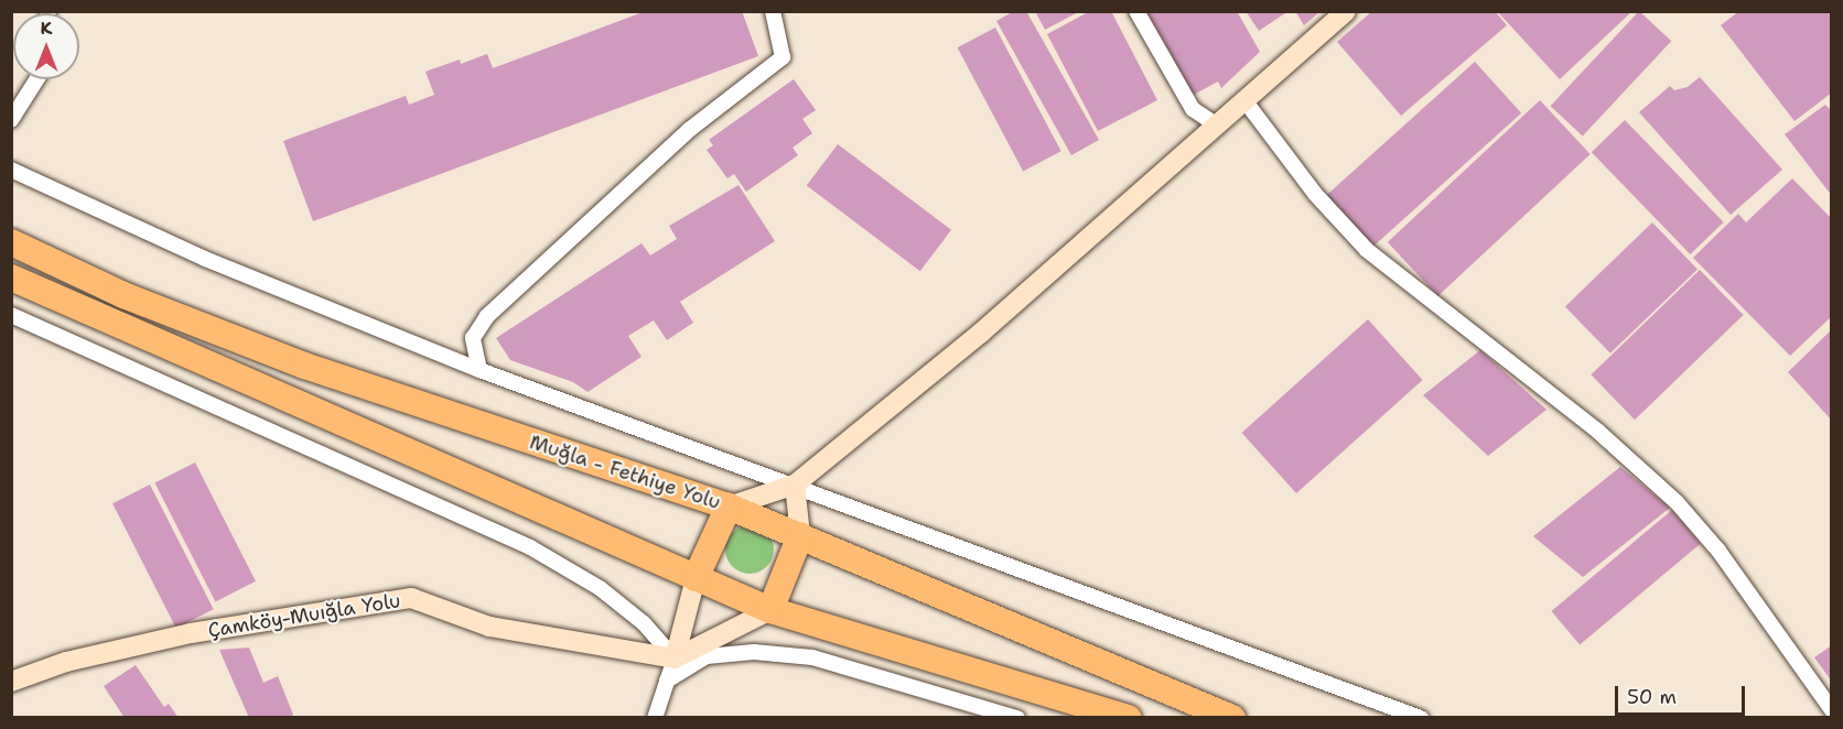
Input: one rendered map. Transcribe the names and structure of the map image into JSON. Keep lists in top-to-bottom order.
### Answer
{
  "streets": {
    "highway": ["Muğla - Fethiye Yolu"],
    "street": ["Çamköy-Muığla Yolu"]
  },
  "scale_bar": "50 m",
  "north": "top"
}
